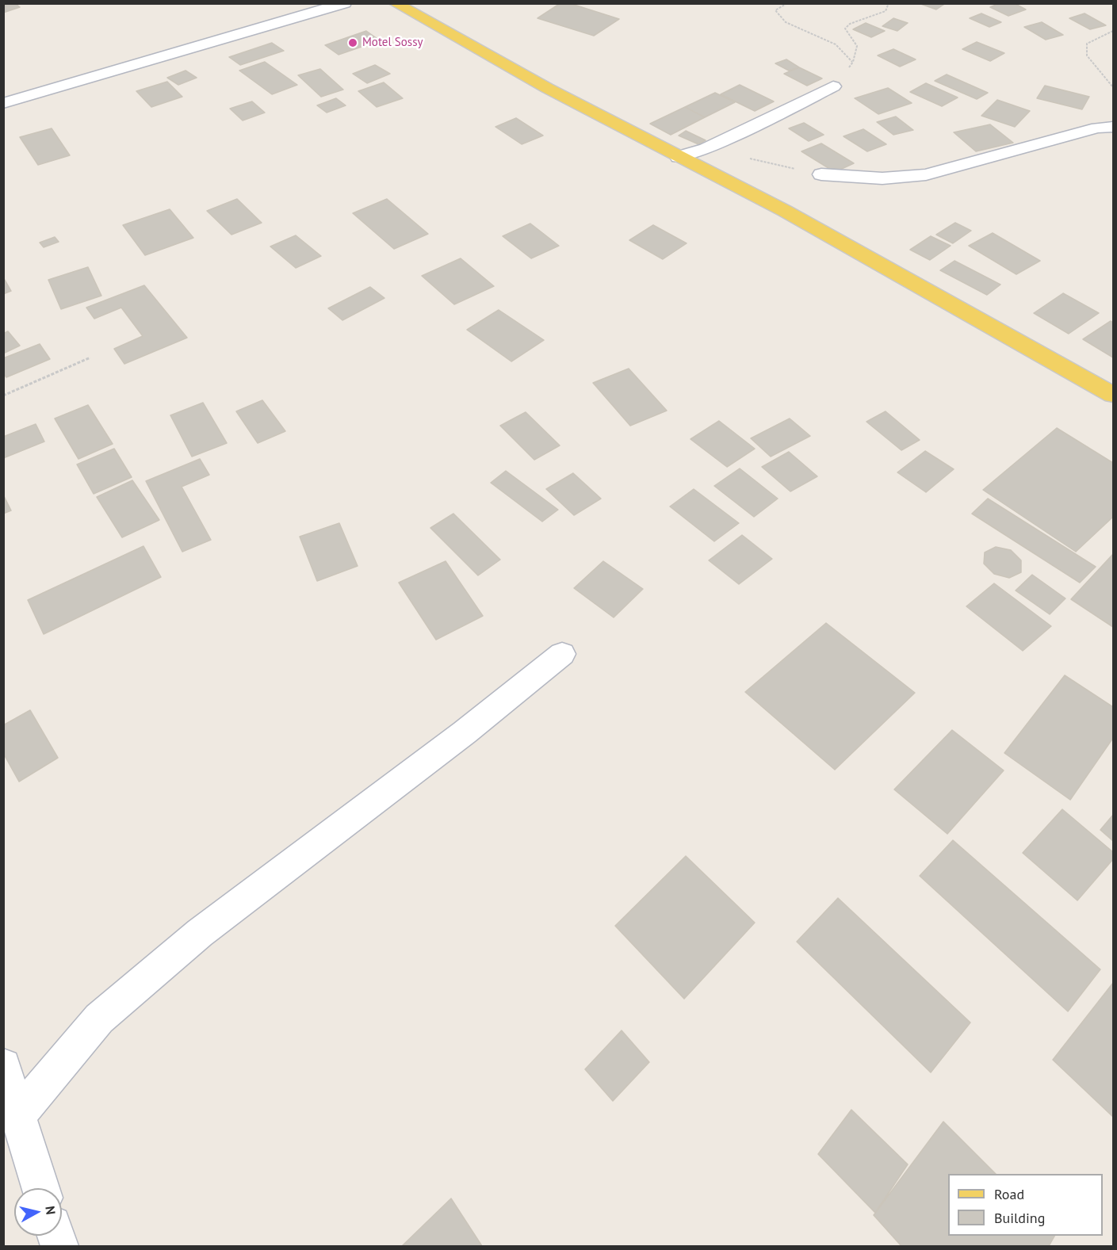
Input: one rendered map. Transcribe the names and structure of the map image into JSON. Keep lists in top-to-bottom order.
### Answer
{
  "places": ["Motel Sossy"],
  "legend": ["Road", "Building"],
  "north": "right"
}
